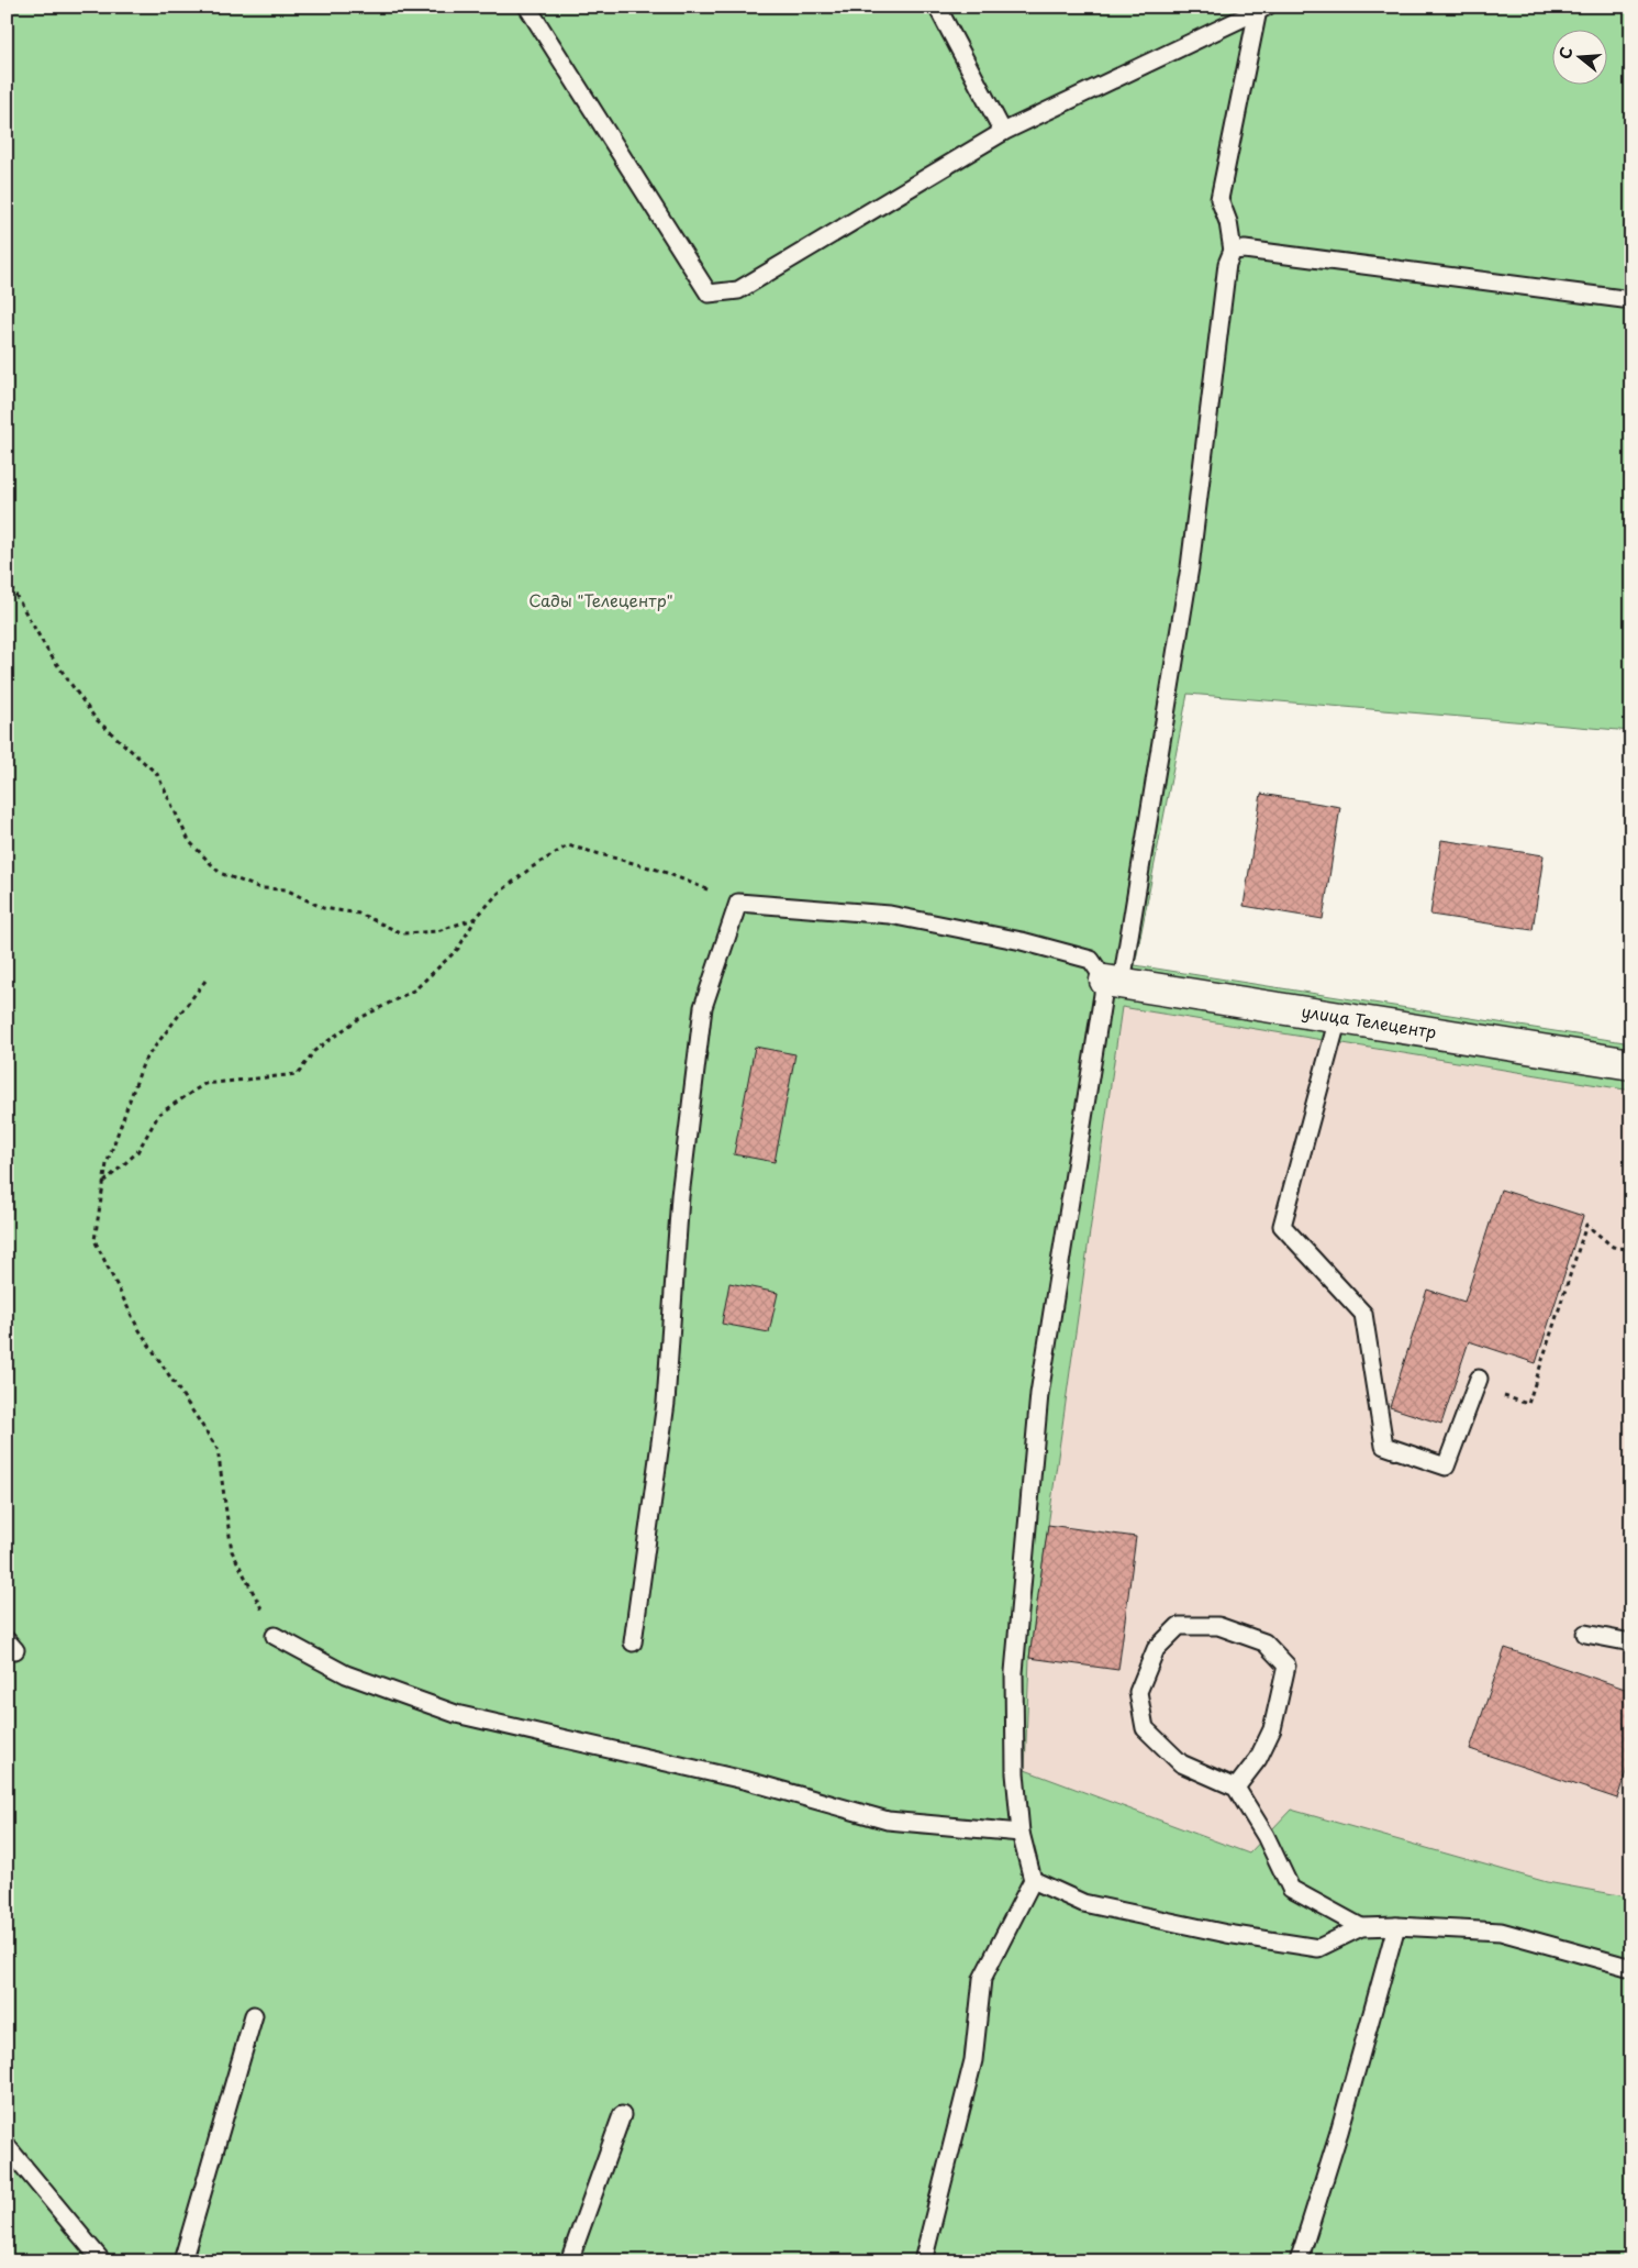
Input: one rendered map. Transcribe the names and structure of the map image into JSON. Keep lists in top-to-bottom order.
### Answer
{
  "streets": {
    "street": ["улица Телецентр"]
  },
  "parks": ["Сады \"Телецентр\""],
  "north": "left"
}
